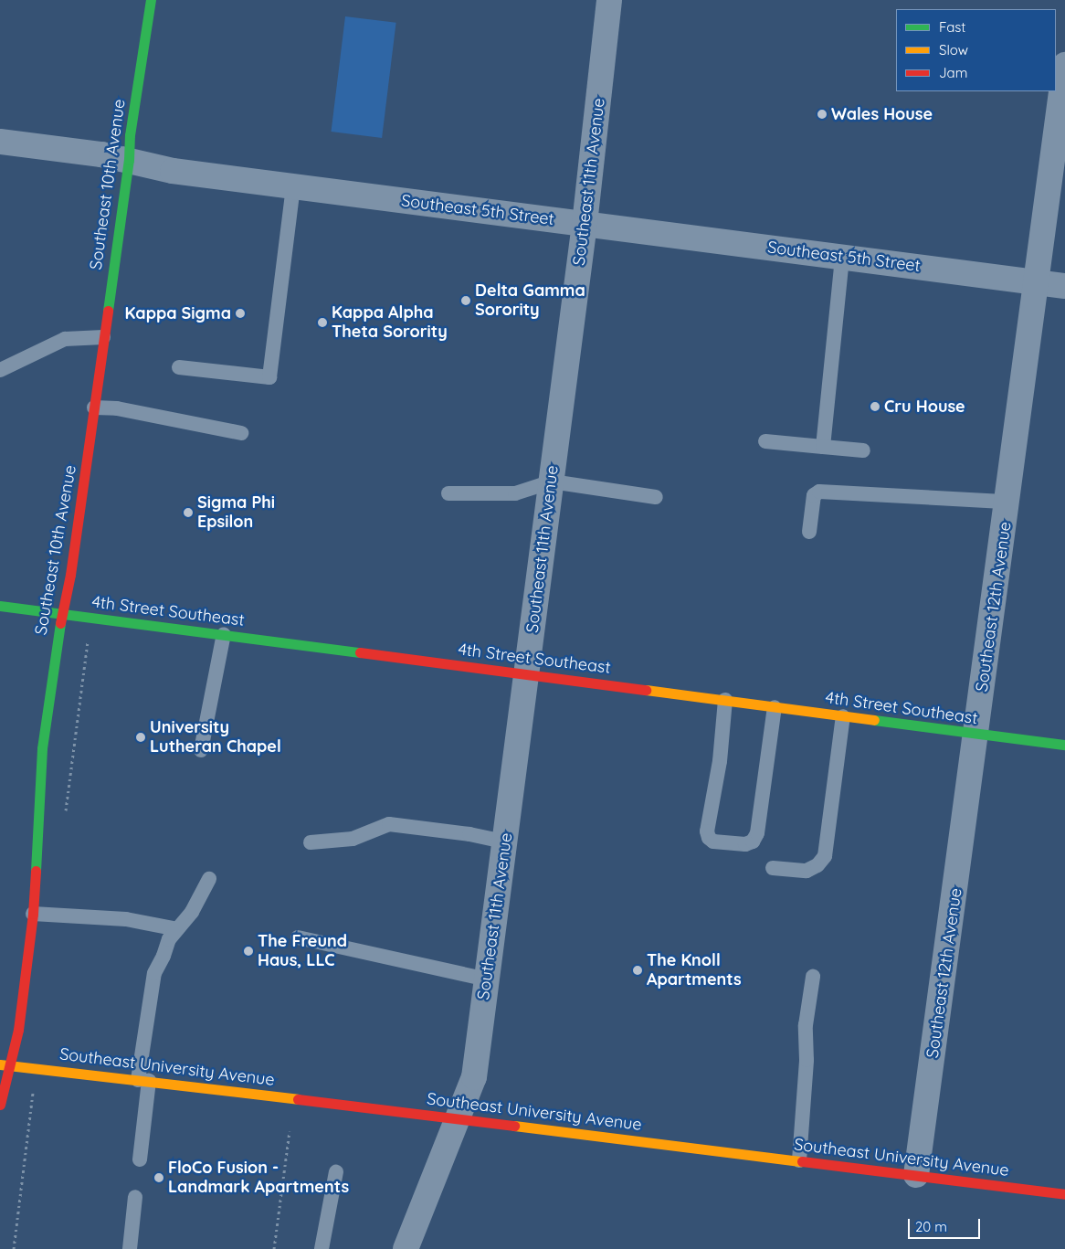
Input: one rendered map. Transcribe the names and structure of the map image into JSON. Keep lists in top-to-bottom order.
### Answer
{
  "streets": {
    "main road": ["Southeast 10th Avenue", "4th Street Southeast", "Southeast University Avenue"],
    "street": ["Southeast 11th Avenue", "Southeast 5th Street", "Southeast 12th Avenue"]
  },
  "crossings": [
    ["Southeast 11th Avenue", "Southeast 5th Street"],
    ["Southeast 11th Avenue", "4th Street Southeast"],
    ["Southeast 11th Avenue", "Southeast University Avenue"],
    ["Southeast 10th Avenue", "Southeast 5th Street"],
    ["Southeast 10th Avenue", "4th Street Southeast"],
    ["Southeast 10th Avenue", "Southeast University Avenue"],
    ["Southeast 5th Street", "Southeast 12th Avenue"],
    ["Southeast 12th Avenue", "4th Street Southeast"],
    ["Southeast 12th Avenue", "Southeast University Avenue"]
  ],
  "places": [
    "Wales House",
    "Delta Gamma Sorority",
    "Kappa Sigma",
    "Kappa Alpha Theta Sorority",
    "Cru House",
    "Sigma Phi Epsilon",
    "University Lutheran Chapel",
    "The Freund Haus, LLC",
    "The Knoll Apartments",
    "FloCo Fusion - Landmark Apartments"
  ],
  "legend": ["Fast", "Slow", "Jam"],
  "scale_bar": "20 m"
}
